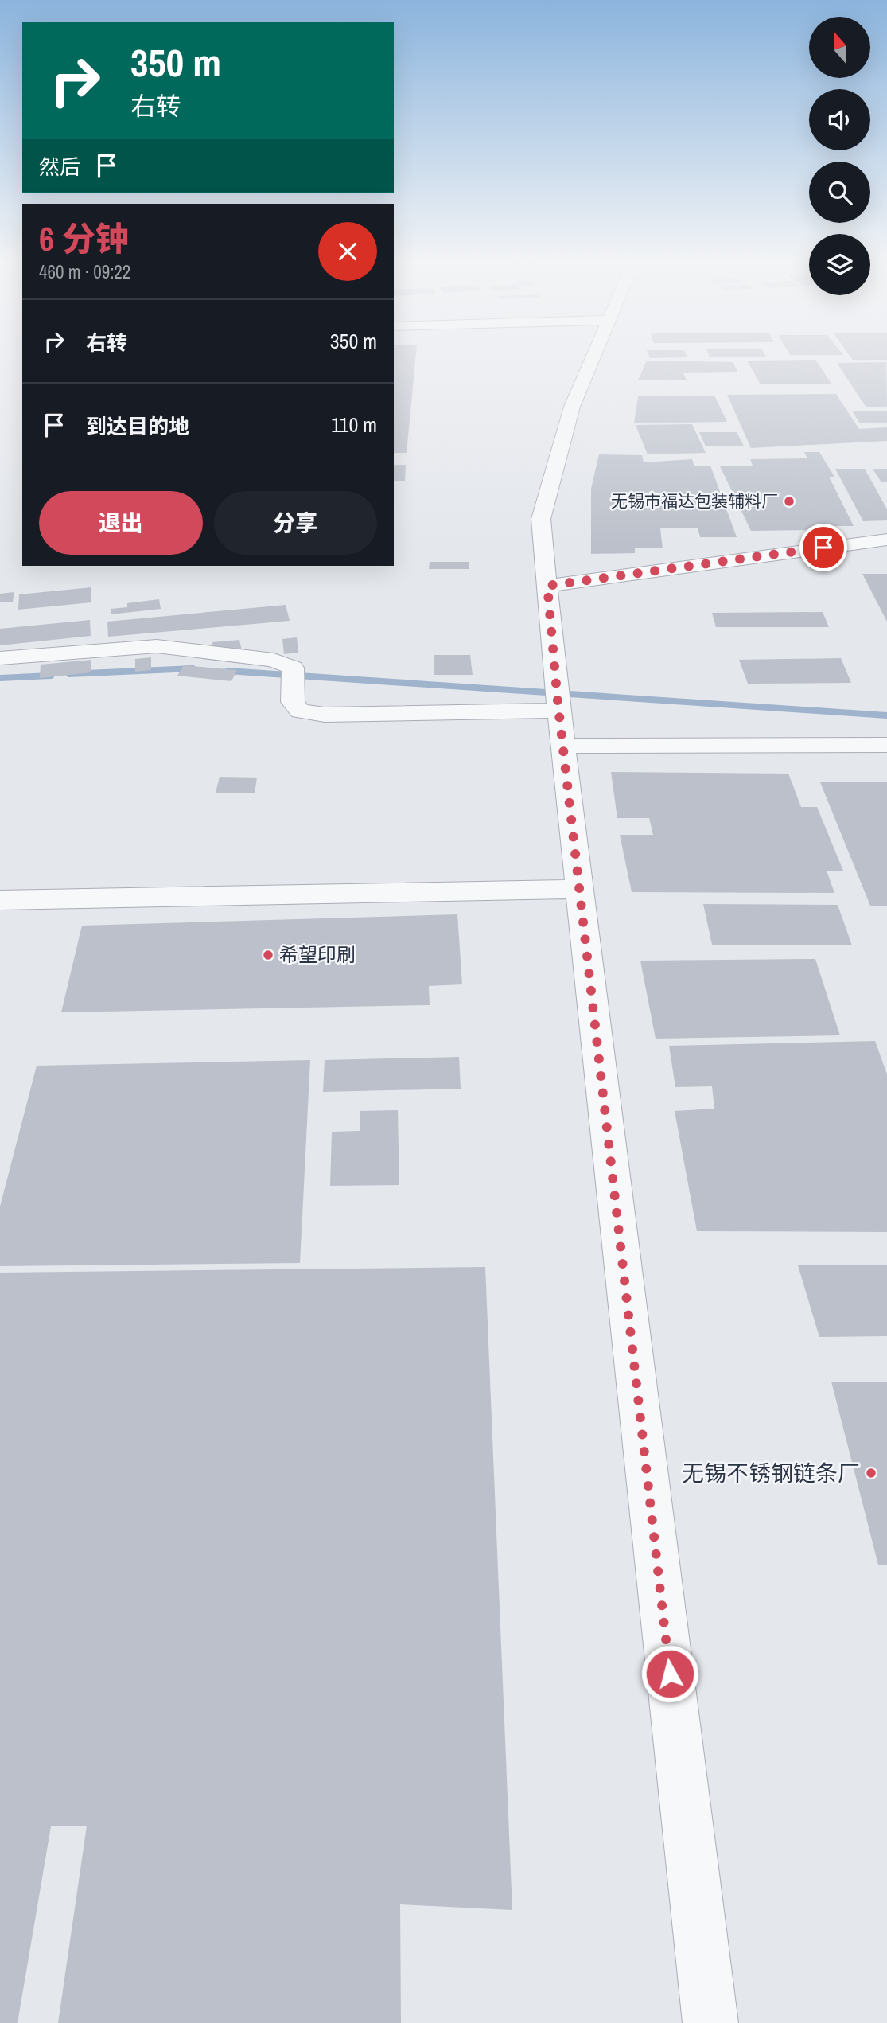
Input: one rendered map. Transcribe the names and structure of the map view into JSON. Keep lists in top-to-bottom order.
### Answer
{
  "places": ["无锡市福达包装辅料厂", "希望印刷", "无锡不锈钢链条厂"],
  "north": "top",
  "page": {
    "turn": ["350 m", "右转"],
    "then": "然后",
    "heading": ["6 分钟", "460 m · 09:22"],
    "list": [
      {
        "name": "右转",
        "value": "350 m"
      },
      {
        "name": "到达目的地",
        "value": "110 m"
      }
    ],
    "buttons": ["退出", "分享"]
  }
}
